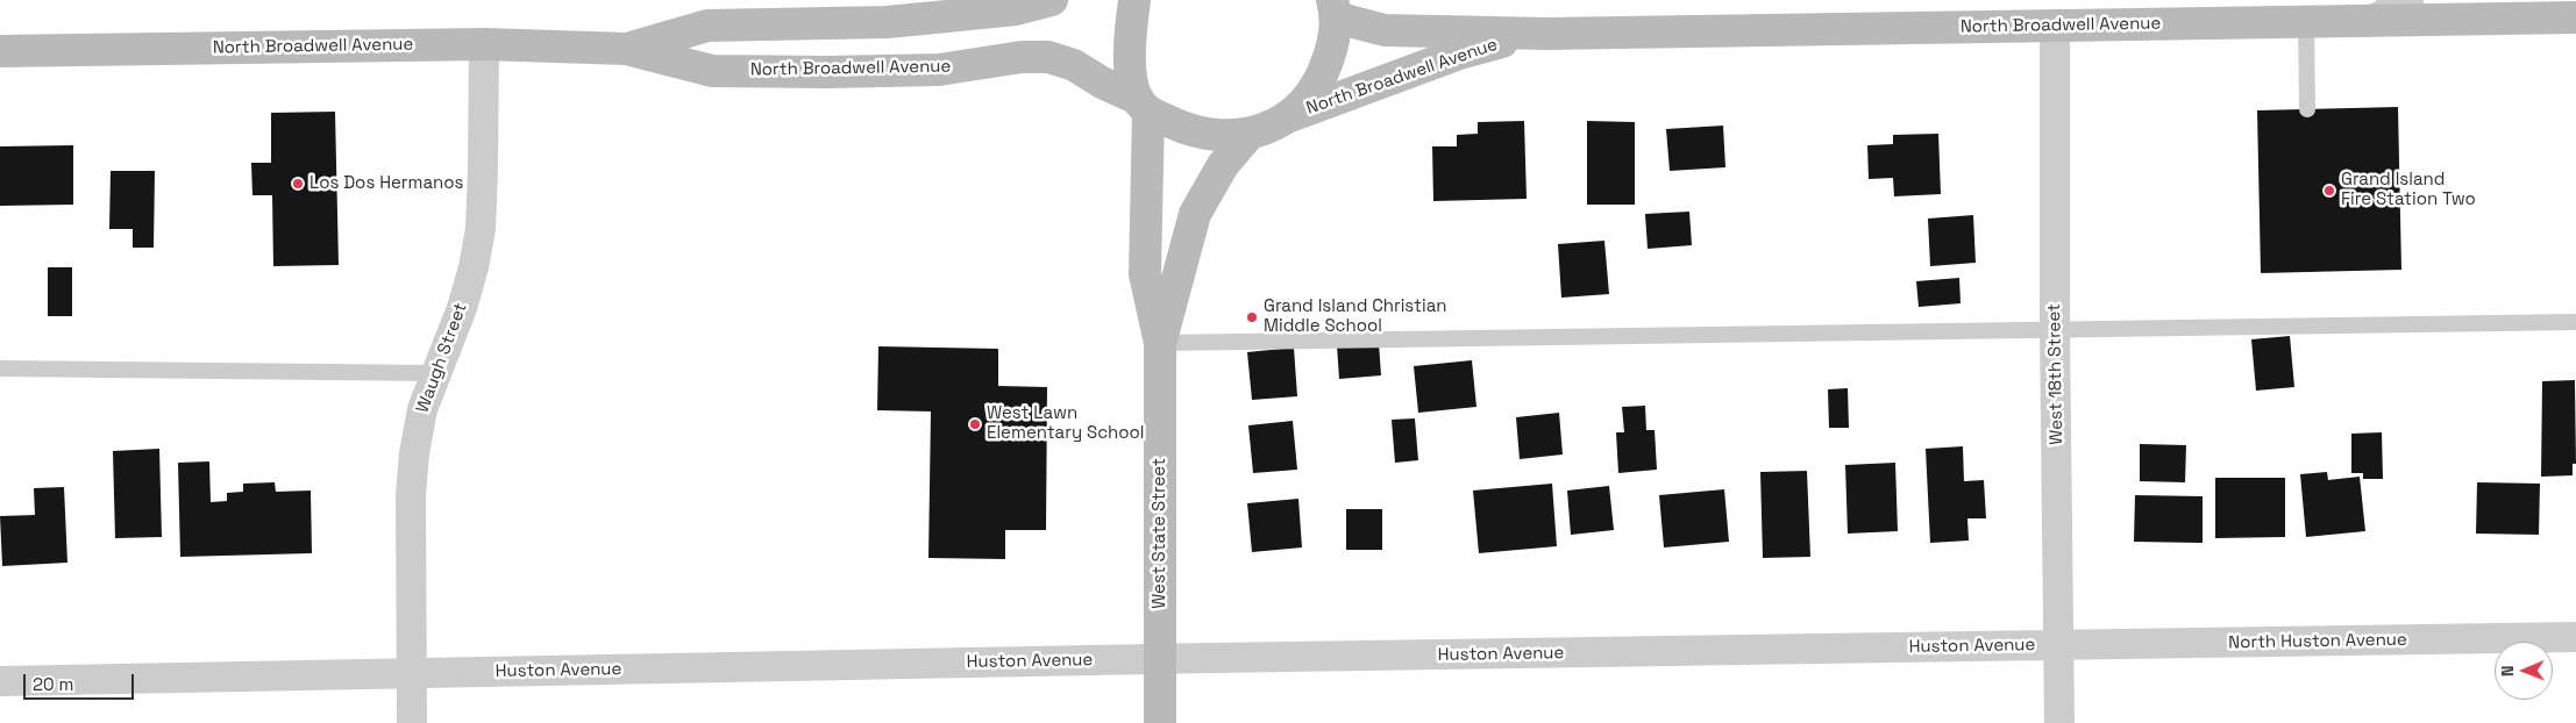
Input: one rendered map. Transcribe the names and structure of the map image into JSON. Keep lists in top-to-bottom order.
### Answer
{
  "streets": {
    "main road": ["North Broadwell Avenue", "West State Street"],
    "street": [
      "Waugh Street",
      "West 18th Street",
      "North Huston Avenue",
      "Huston Avenue"
    ]
  },
  "crossings": [
    ["North Broadwell Avenue", "Waugh Street"],
    ["North Broadwell Avenue", "West 18th Street"],
    ["North Broadwell Avenue", "West State Street"],
    ["Waugh Street", "Huston Avenue"],
    ["West 18th Street", "North Huston Avenue"],
    ["West 18th Street", "Huston Avenue"],
    ["West State Street", "Huston Avenue"],
    ["North Huston Avenue", "Huston Avenue"]
  ],
  "places": [
    "Los Dos Hermanos",
    "Grand Island Fire Station Two",
    "Grand Island Christian Middle School",
    "West Lawn Elementary School"
  ],
  "scale_bar": "20 m",
  "north": "left"
}
